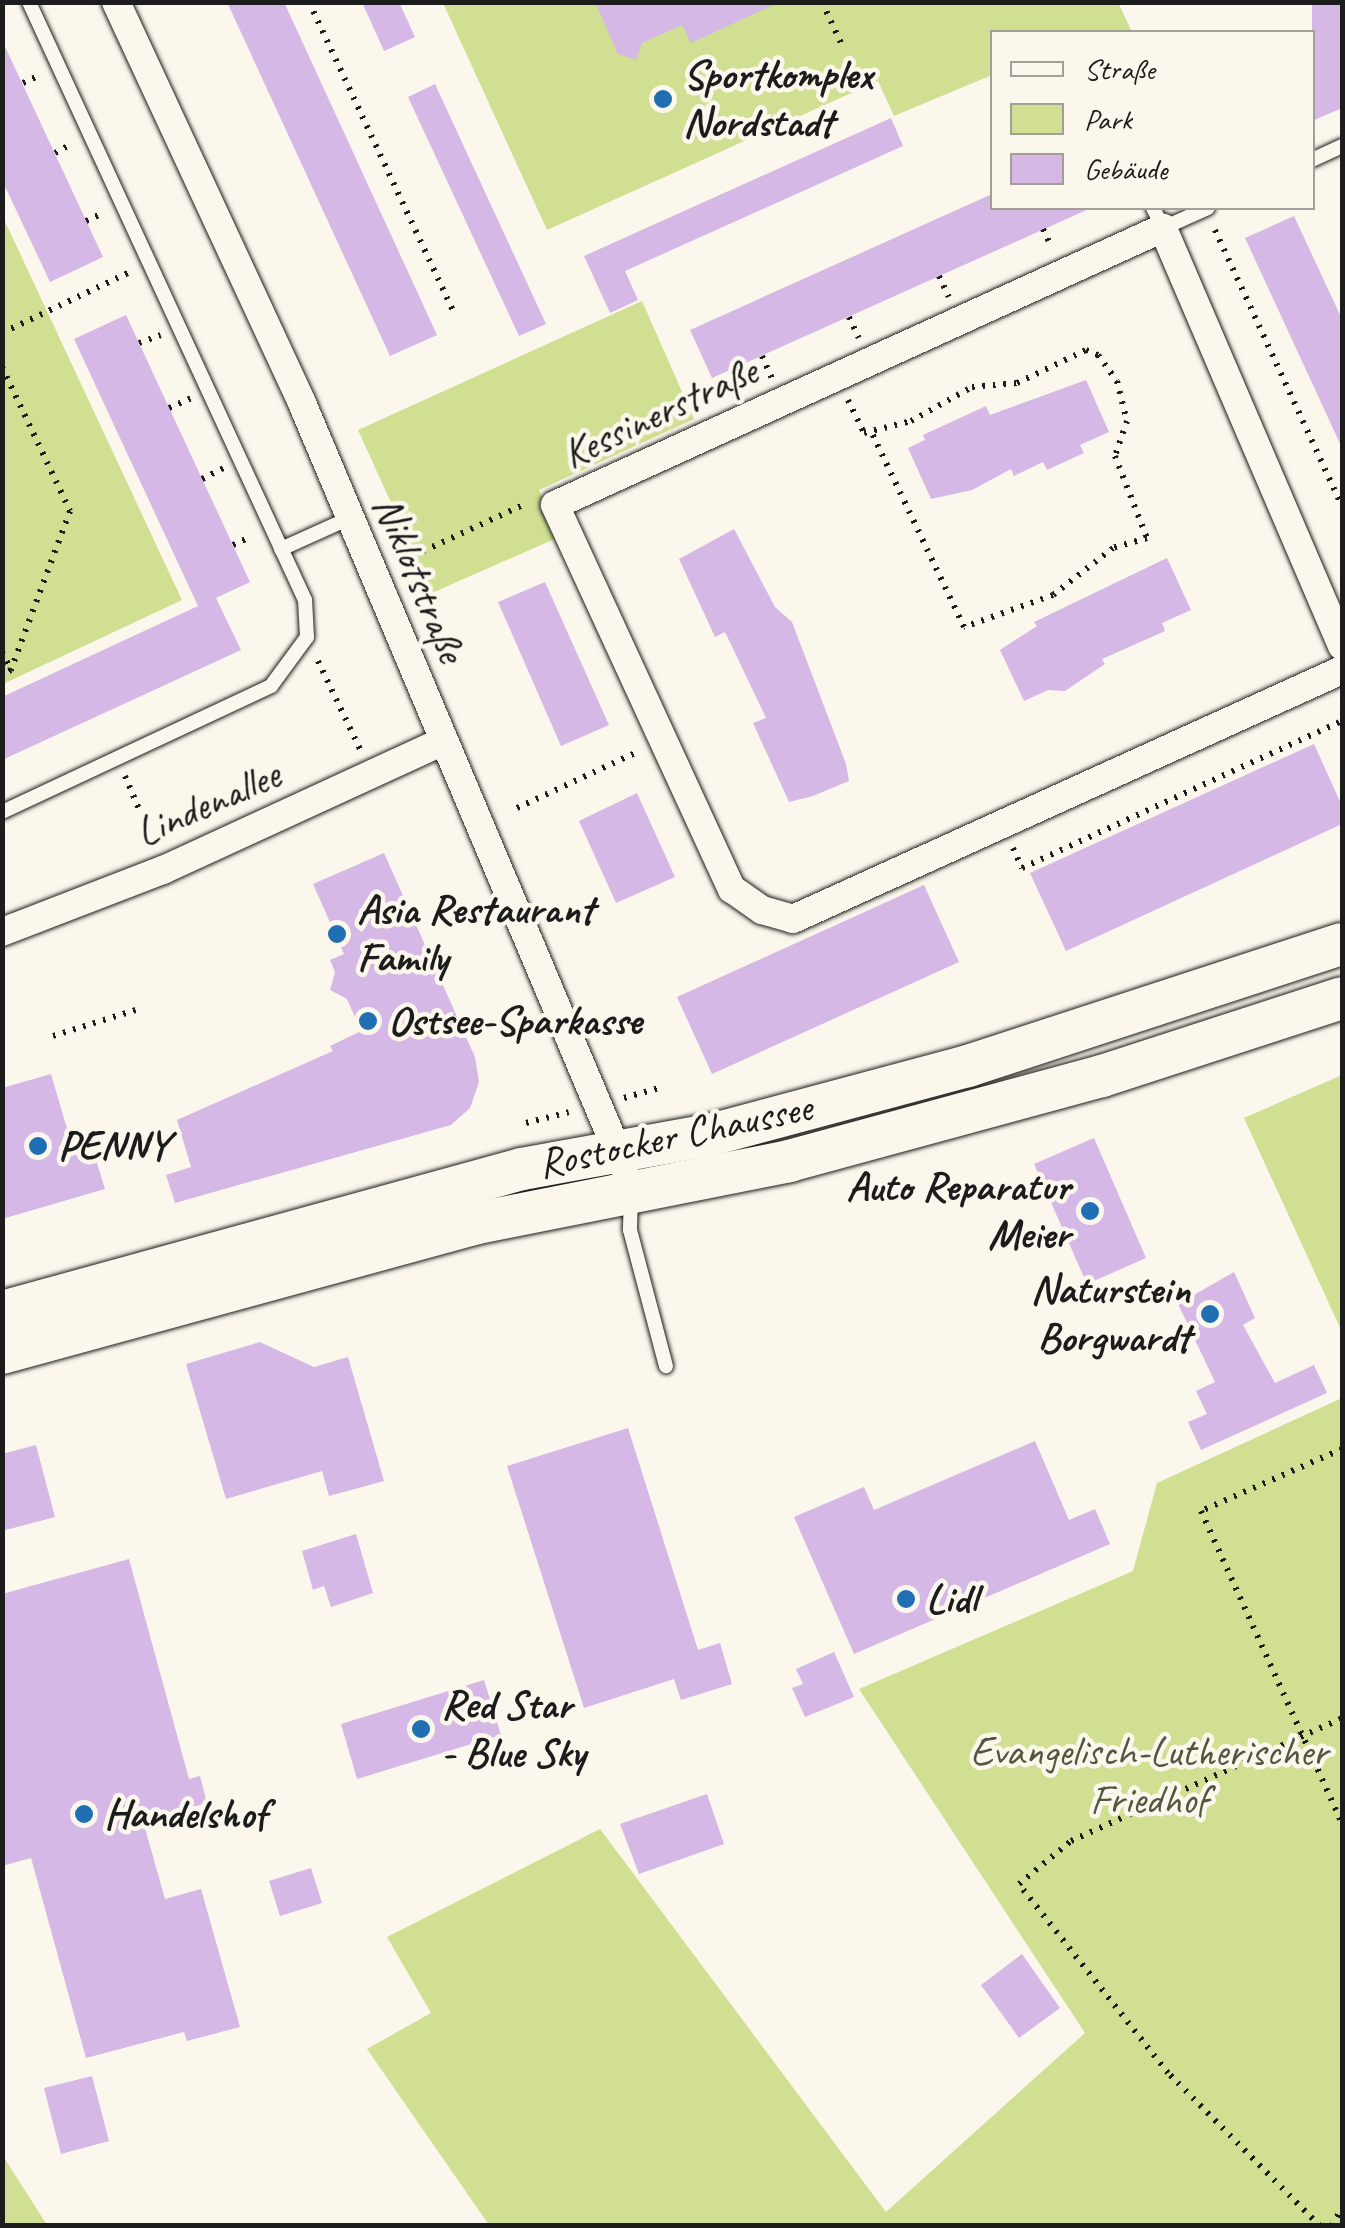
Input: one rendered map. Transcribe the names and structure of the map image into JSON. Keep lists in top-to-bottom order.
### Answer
{
  "streets": {
    "main road": ["Rostocker Chaussee"],
    "street": ["Kessinerstraße", "Niklotstraße", "Lindenallee"]
  },
  "crossings": [
    ["Niklotstraße", "Lindenallee"],
    ["Niklotstraße", "Rostocker Chaussee"]
  ],
  "parks": ["Evangelisch-Lutherischer Friedhof"],
  "places": [
    "Sportkomplex Nordstadt",
    "Asia Restaurant Family",
    "Ostsee-Sparkasse",
    "PENNY",
    "Auto Reparatur Meier",
    "Naturstein Borgwardt",
    "Lidl",
    "Red Star - Blue Sky",
    "Handelshof"
  ],
  "legend": ["Straße", "Park", "Gebäude"]
}
